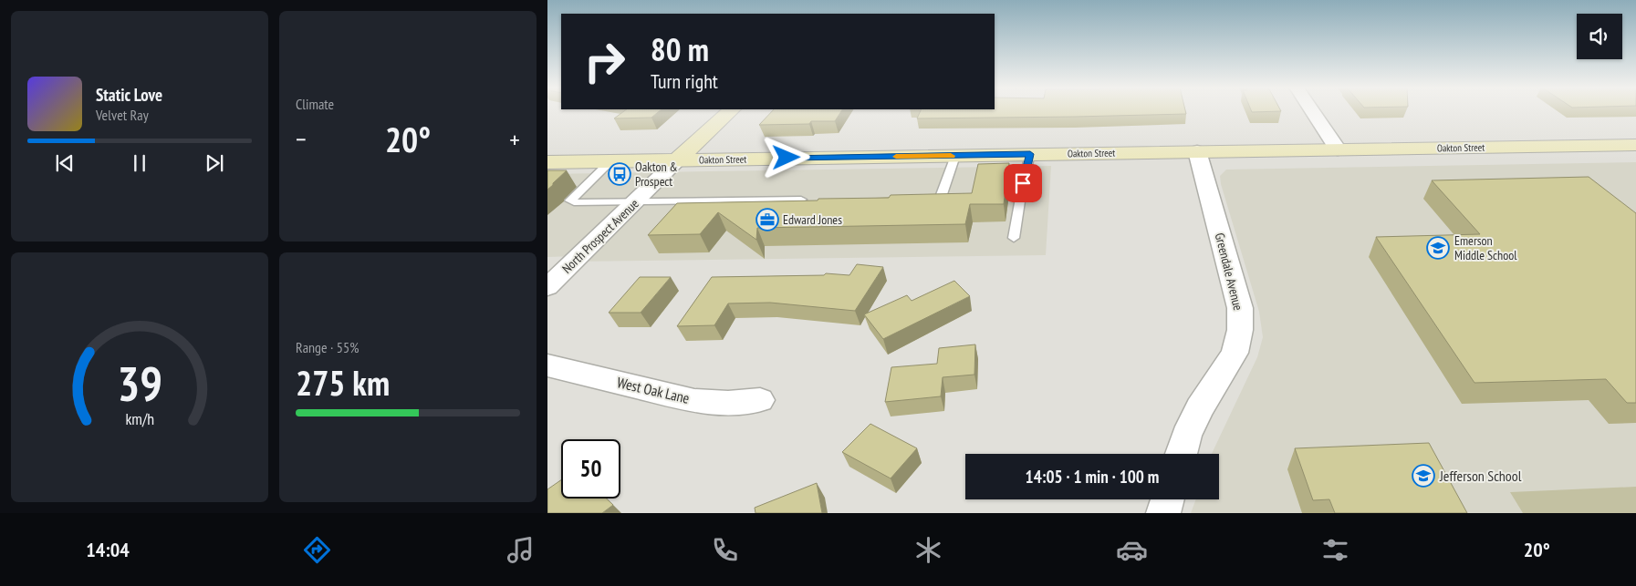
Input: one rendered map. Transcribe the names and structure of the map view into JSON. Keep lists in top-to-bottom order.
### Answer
{
  "streets": {
    "main road": ["Oakton Street", "North Prospect Avenue"],
    "street": ["Greendale Avenue", "West Oak Lane"]
  },
  "crossings": [
    ["Oakton Street", "North Prospect Avenue"],
    ["Oakton Street", "Greendale Avenue"]
  ],
  "places": {
    "bus stop": ["Oakton & Prospect"],
    "office": ["Edward Jones"],
    "school or university": ["Emerson Middle School", "Jefferson School"]
  },
  "page": {
    "tile": [
      "Climate",
      ["Range · 55%", "275 km"]
    ],
    "turn": ["80 m", "Turn right"],
    "song": ["Static Love", "Velvet Ray"],
    "heat": ["−", "20°", "+"],
    "limit": "50",
    "trip": "14:05 · 1 min · 100 m",
    "tabs": ["14:04", "20°"],
    "gauge": ["39", "km/h"]
  }
}
